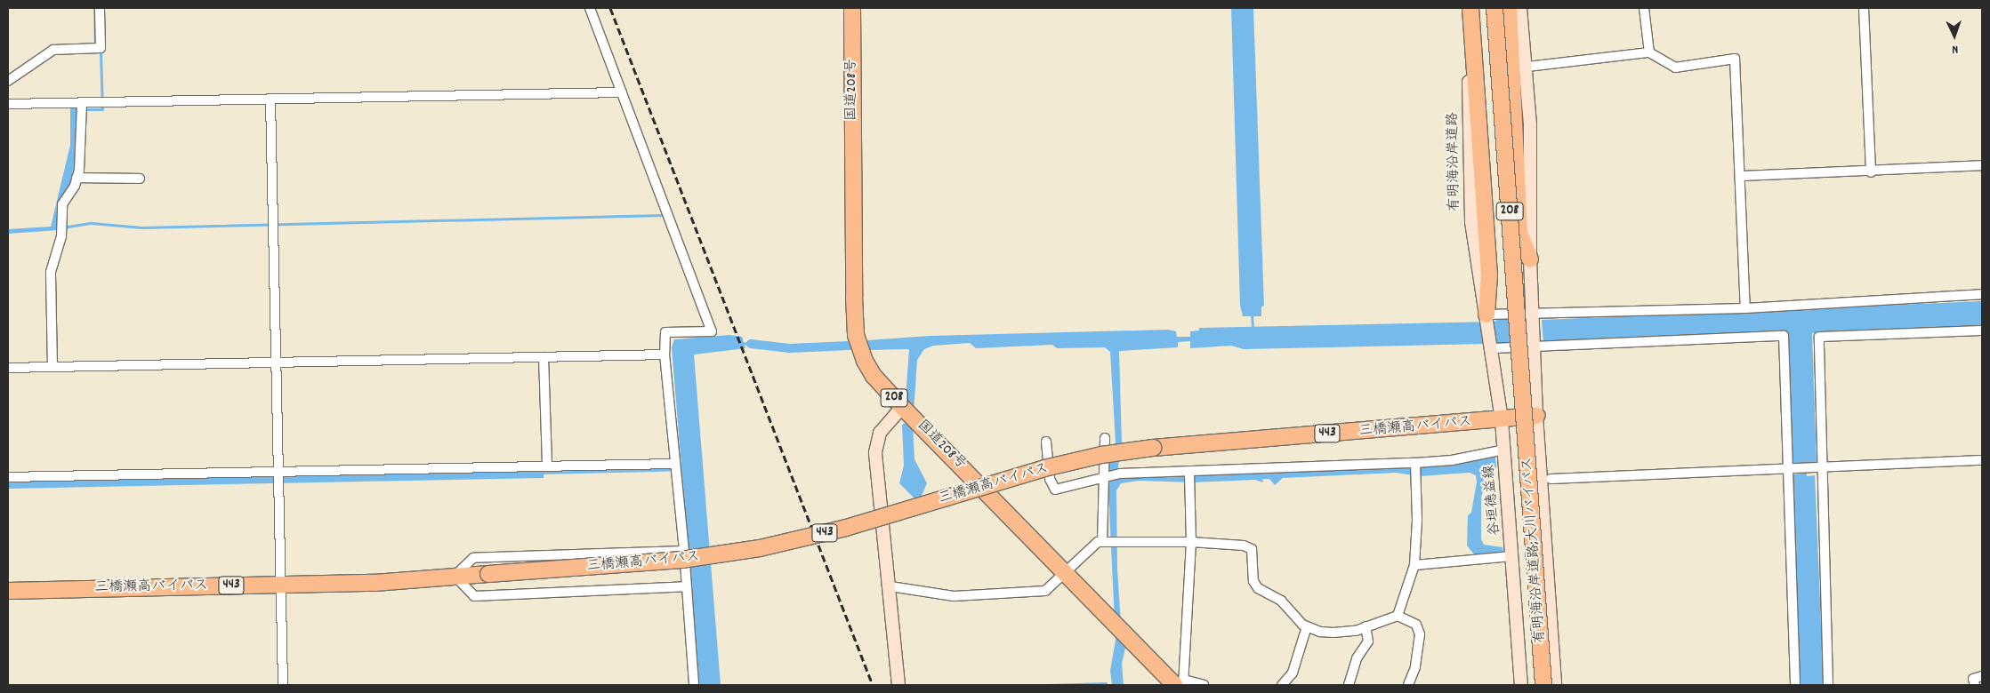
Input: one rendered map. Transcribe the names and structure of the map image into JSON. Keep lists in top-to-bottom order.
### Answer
{
  "streets": {
    "highway": [
      "国道208号",
      "208",
      "三橋瀬高バイパス",
      "443",
      "有明海沿岸道路;大川バイパス"
    ],
    "main road": ["有明海沿岸道路", "谷垣徳益線"]
  },
  "crossings": [
    ["有明海沿岸道路", "谷垣徳益線"],
    ["208", "三橋瀬高バイパス"],
    ["208", "有明海沿岸道路;大川バイパス"],
    ["三橋瀬高バイパス", "谷垣徳益線"],
    ["三橋瀬高バイパス", "有明海沿岸道路;大川バイパス"]
  ],
  "north": "bottom"
}
